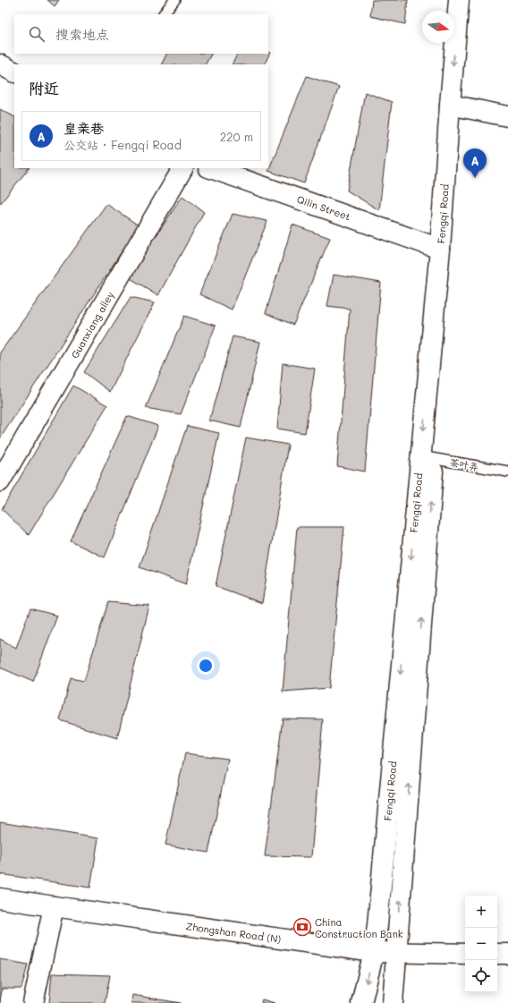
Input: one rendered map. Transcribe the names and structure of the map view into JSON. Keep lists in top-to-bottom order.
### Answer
{
  "streets": {
    "main road": [
      "Qilin Street",
      "Fengqi Road",
      "Guanxiang alley",
      "Zhongshan Road (N)"
    ],
    "lane": ["茶叶弄"]
  },
  "crossings": [
    ["Qilin Street", "Fengqi Road"],
    ["Fengqi Road", "茶叶弄"],
    ["Fengqi Road", "Zhongshan Road (N)"]
  ],
  "places": {
    "bank": ["China Construction Bank"]
  },
  "north": "right",
  "page": {
    "search": "搜索地点",
    "heading": "附近",
    "list": [
      {
        "mark": "A",
        "name": "皇亲巷",
        "note": "公交站 · Fengqi Road",
        "value": "220 m"
      }
    ],
    "pins": "A",
    "map_buttons": ["+", "−"]
  }
}
